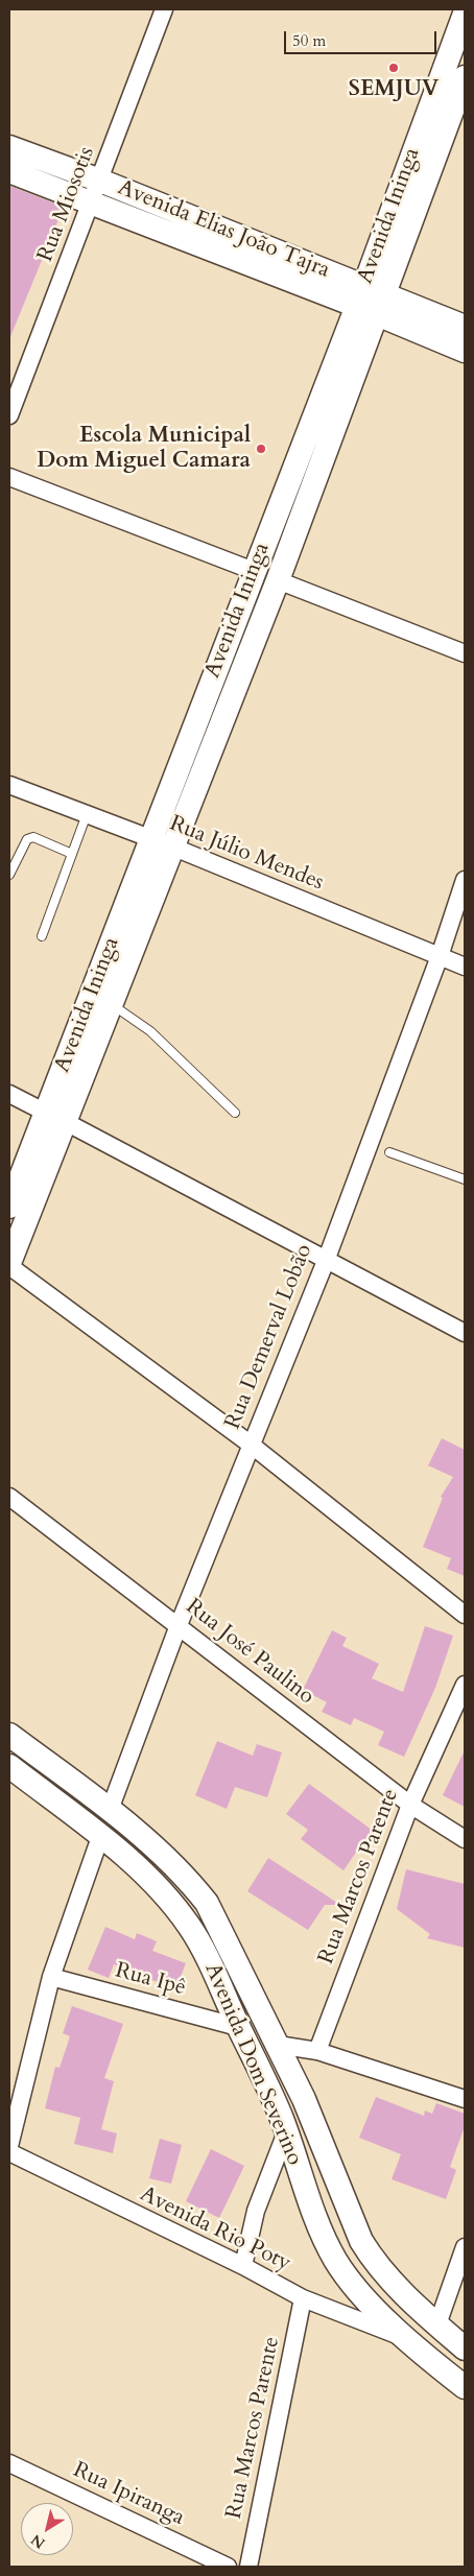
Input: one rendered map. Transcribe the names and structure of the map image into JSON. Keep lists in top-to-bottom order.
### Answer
{
  "streets": {
    "main road": ["Avenida Ininga", "Avenida Elias João Tajra", "Avenida Dom Severino"],
    "street": [
      "Rua Miosotis",
      "Rua Júlio Mendes",
      "Rua Demerval Lobão",
      "Rua José Paulino",
      "Rua Marcos Parente",
      "Rua Ipê",
      "Avenida Rio Poty",
      "Rua Ipiranga"
    ]
  },
  "crossings": [
    ["Rua Miosotis", "Avenida Elias João Tajra"],
    ["Avenida Ininga", "Avenida Elias João Tajra"],
    ["Avenida Ininga", "Rua Júlio Mendes"],
    ["Rua Júlio Mendes", "Rua Demerval Lobão"],
    ["Rua Demerval Lobão", "Rua José Paulino"],
    ["Rua Demerval Lobão", "Avenida Dom Severino"],
    ["Rua José Paulino", "Rua Marcos Parente"],
    ["Rua Marcos Parente", "Avenida Rio Poty"],
    ["Rua Ipê", "Avenida Dom Severino"],
    ["Avenida Dom Severino", "Avenida Rio Poty"]
  ],
  "places": ["SEMJUV", "Escola Municipal Dom Miguel Camara"],
  "scale_bar": "50 m",
  "north": "bottom left"
}
